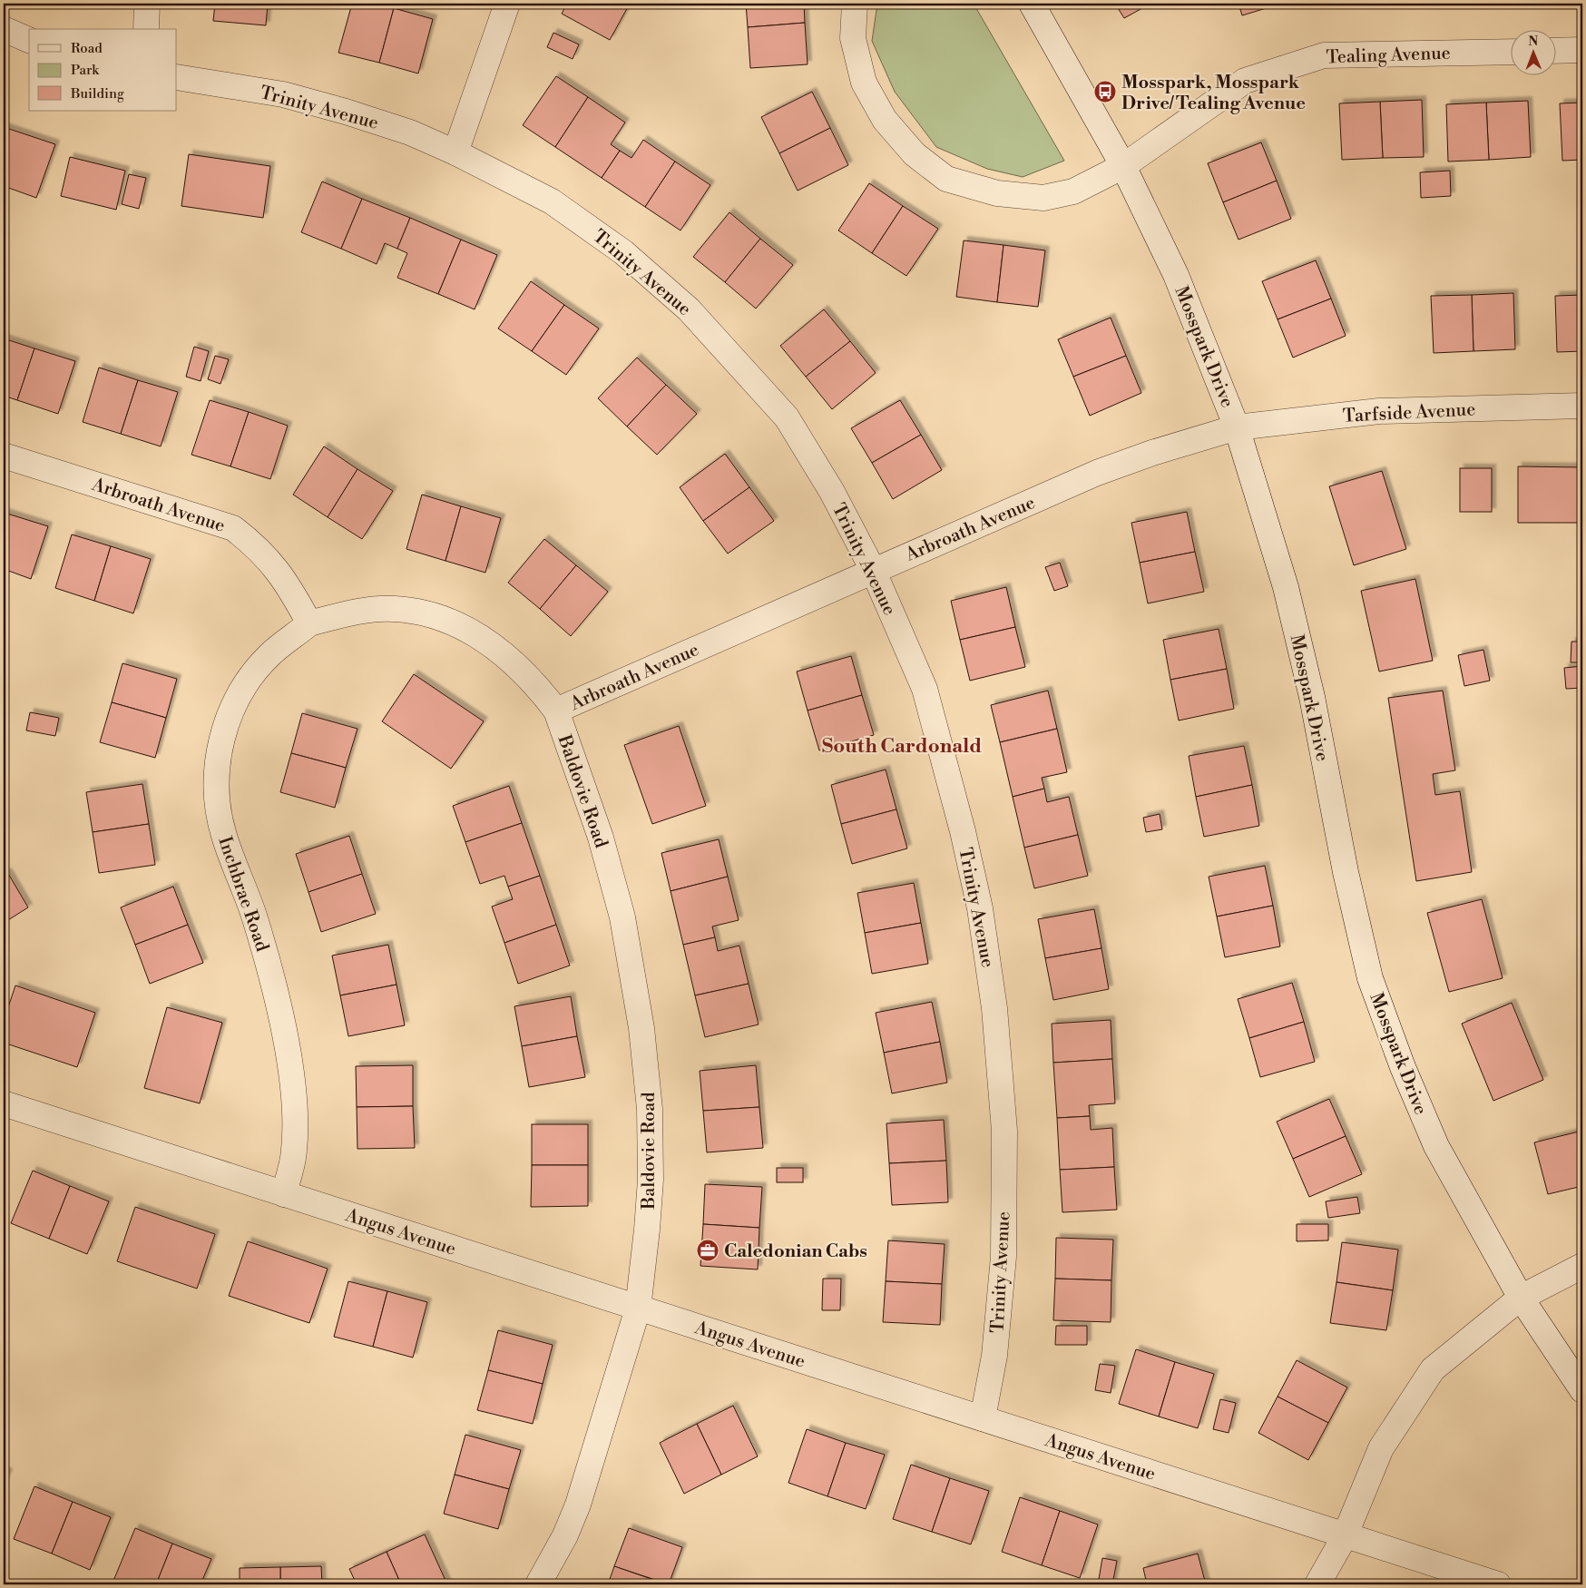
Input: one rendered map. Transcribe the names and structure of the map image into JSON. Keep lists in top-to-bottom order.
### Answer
{
  "streets": {
    "street": [
      "Tealing Avenue",
      "Trinity Avenue",
      "Mosspark Drive",
      "Tarfside Avenue",
      "Arbroath Avenue",
      "Baldovie Road",
      "Inchbrae Road",
      "Angus Avenue"
    ]
  },
  "crossings": [
    ["Tealing Avenue", "Mosspark Drive"],
    ["Trinity Avenue", "Arbroath Avenue"],
    ["Trinity Avenue", "Angus Avenue"],
    ["Mosspark Drive", "Tarfside Avenue"],
    ["Mosspark Drive", "Arbroath Avenue"],
    ["Tarfside Avenue", "Arbroath Avenue"],
    ["Arbroath Avenue", "Baldovie Road"],
    ["Arbroath Avenue", "Inchbrae Road"],
    ["Baldovie Road", "Angus Avenue"],
    ["Inchbrae Road", "Angus Avenue"]
  ],
  "districts": ["South Cardonald"],
  "places": {
    "bus stop": ["Mosspark, Mosspark Drive/ Tealing Avenue"],
    "office": ["Caledonian Cabs"]
  },
  "legend": ["Road", "Park", "Building"],
  "north": "top"
}
